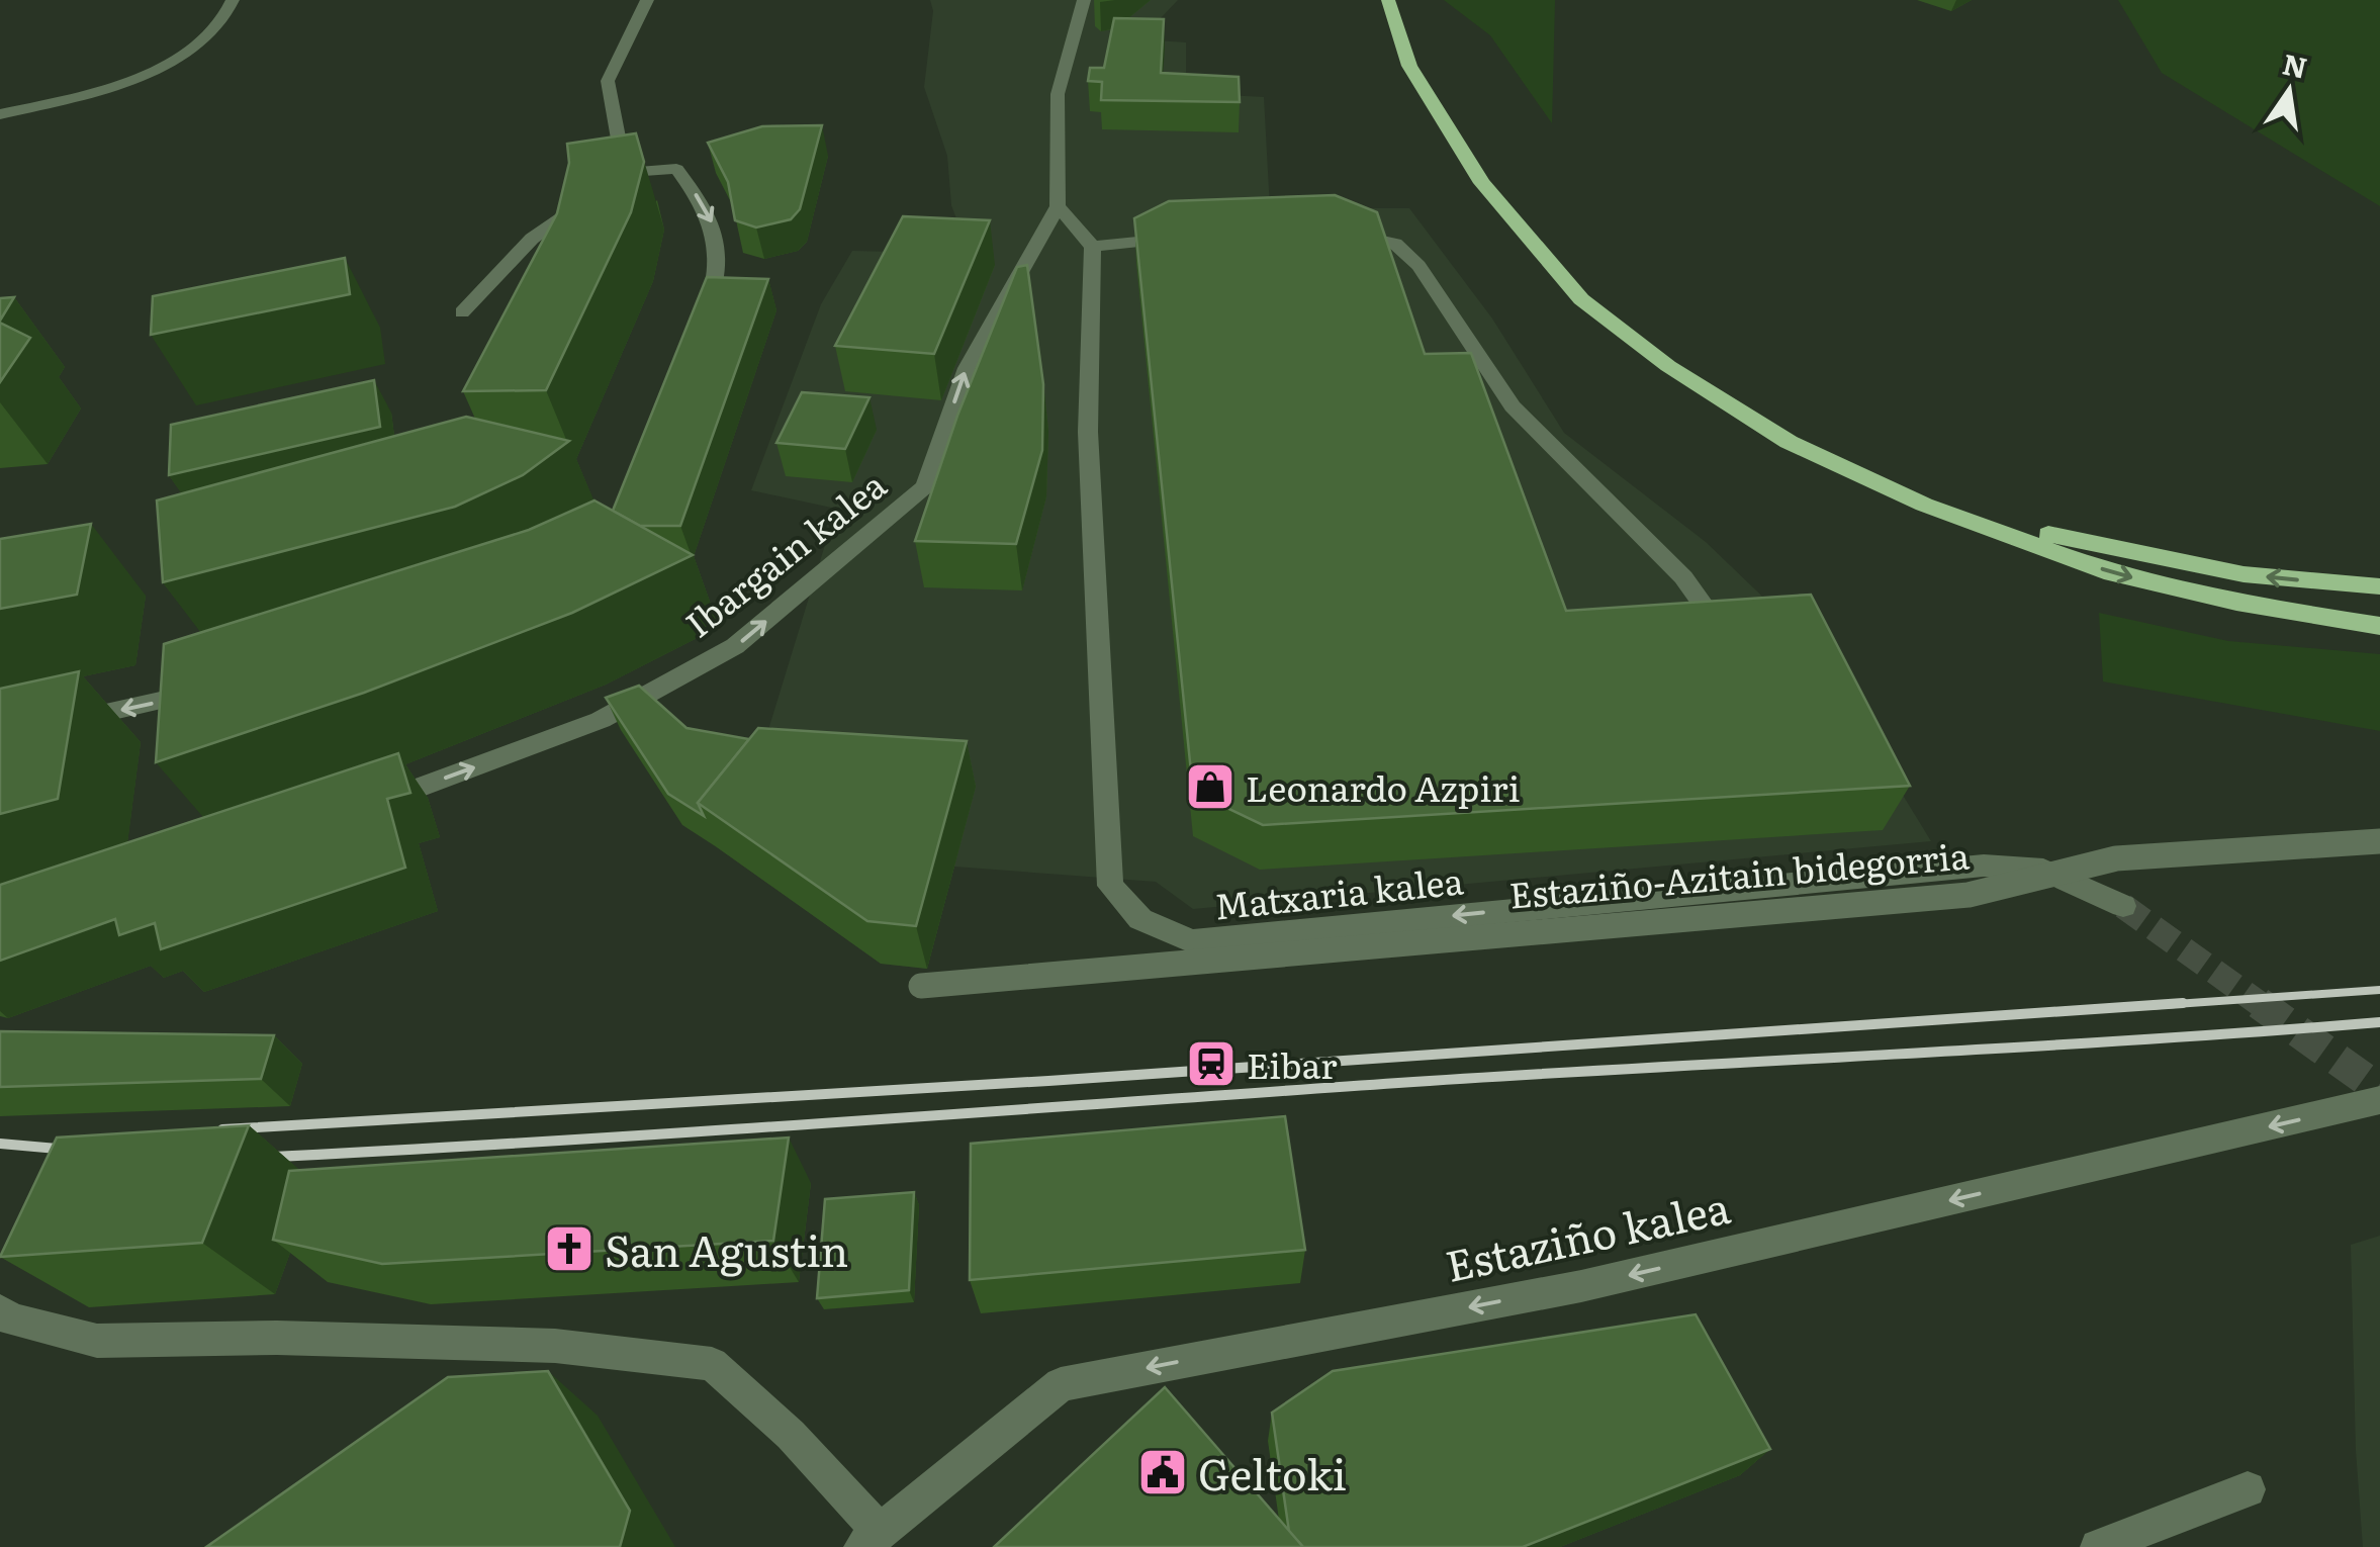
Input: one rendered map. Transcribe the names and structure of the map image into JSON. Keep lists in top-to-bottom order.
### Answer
{
  "streets": {
    "street": [
      "Ibargain kalea",
      "Estaziño-Azitain bidegorria",
      "Matxaria kalea",
      "Estaziño kalea"
    ]
  },
  "one_way": ["Ibargain kalea", "Estaziño kalea"],
  "places": {
    "shop": ["Leonardo Azpiri"],
    "station": ["Eibar"],
    "church": ["San Agustin"],
    "public building": ["Geltoki"]
  },
  "north": "top"
}
